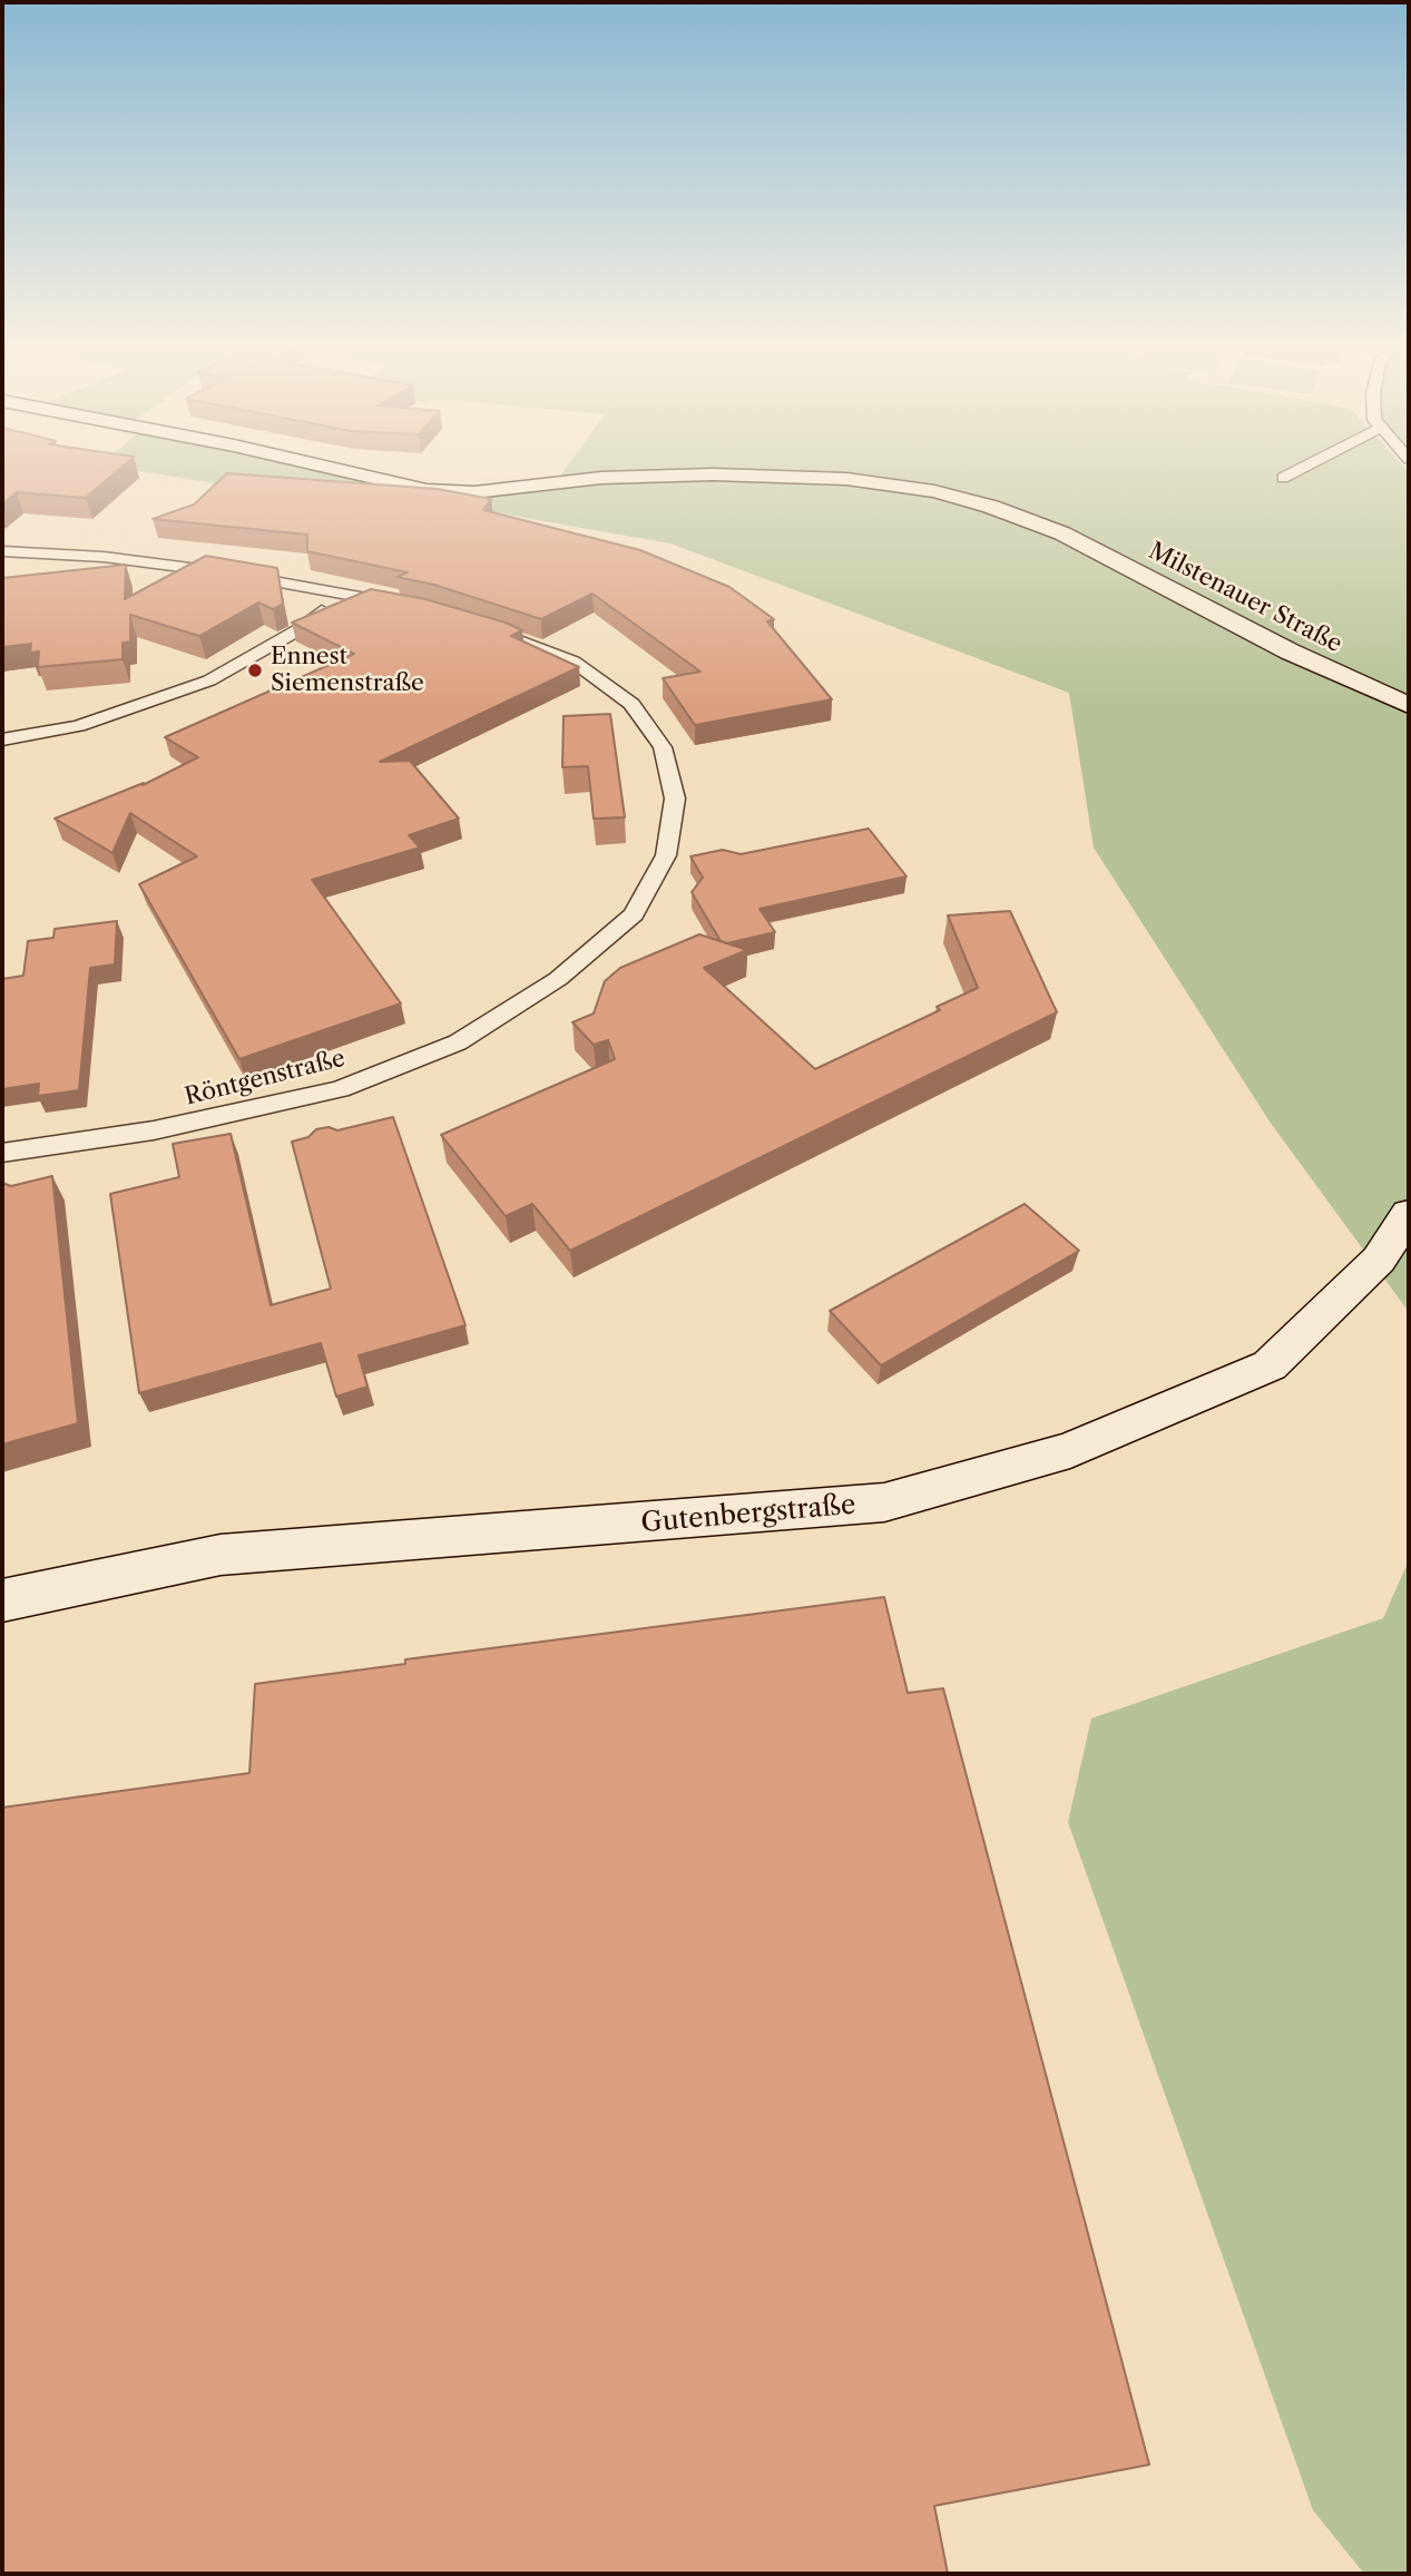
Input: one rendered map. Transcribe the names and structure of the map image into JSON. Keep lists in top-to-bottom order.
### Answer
{
  "streets": {
    "street": ["Milstenauer Straße", "Röntgenstraße", "Gutenbergstraße"]
  },
  "places": ["Ennest Siemenstraße"]
}
